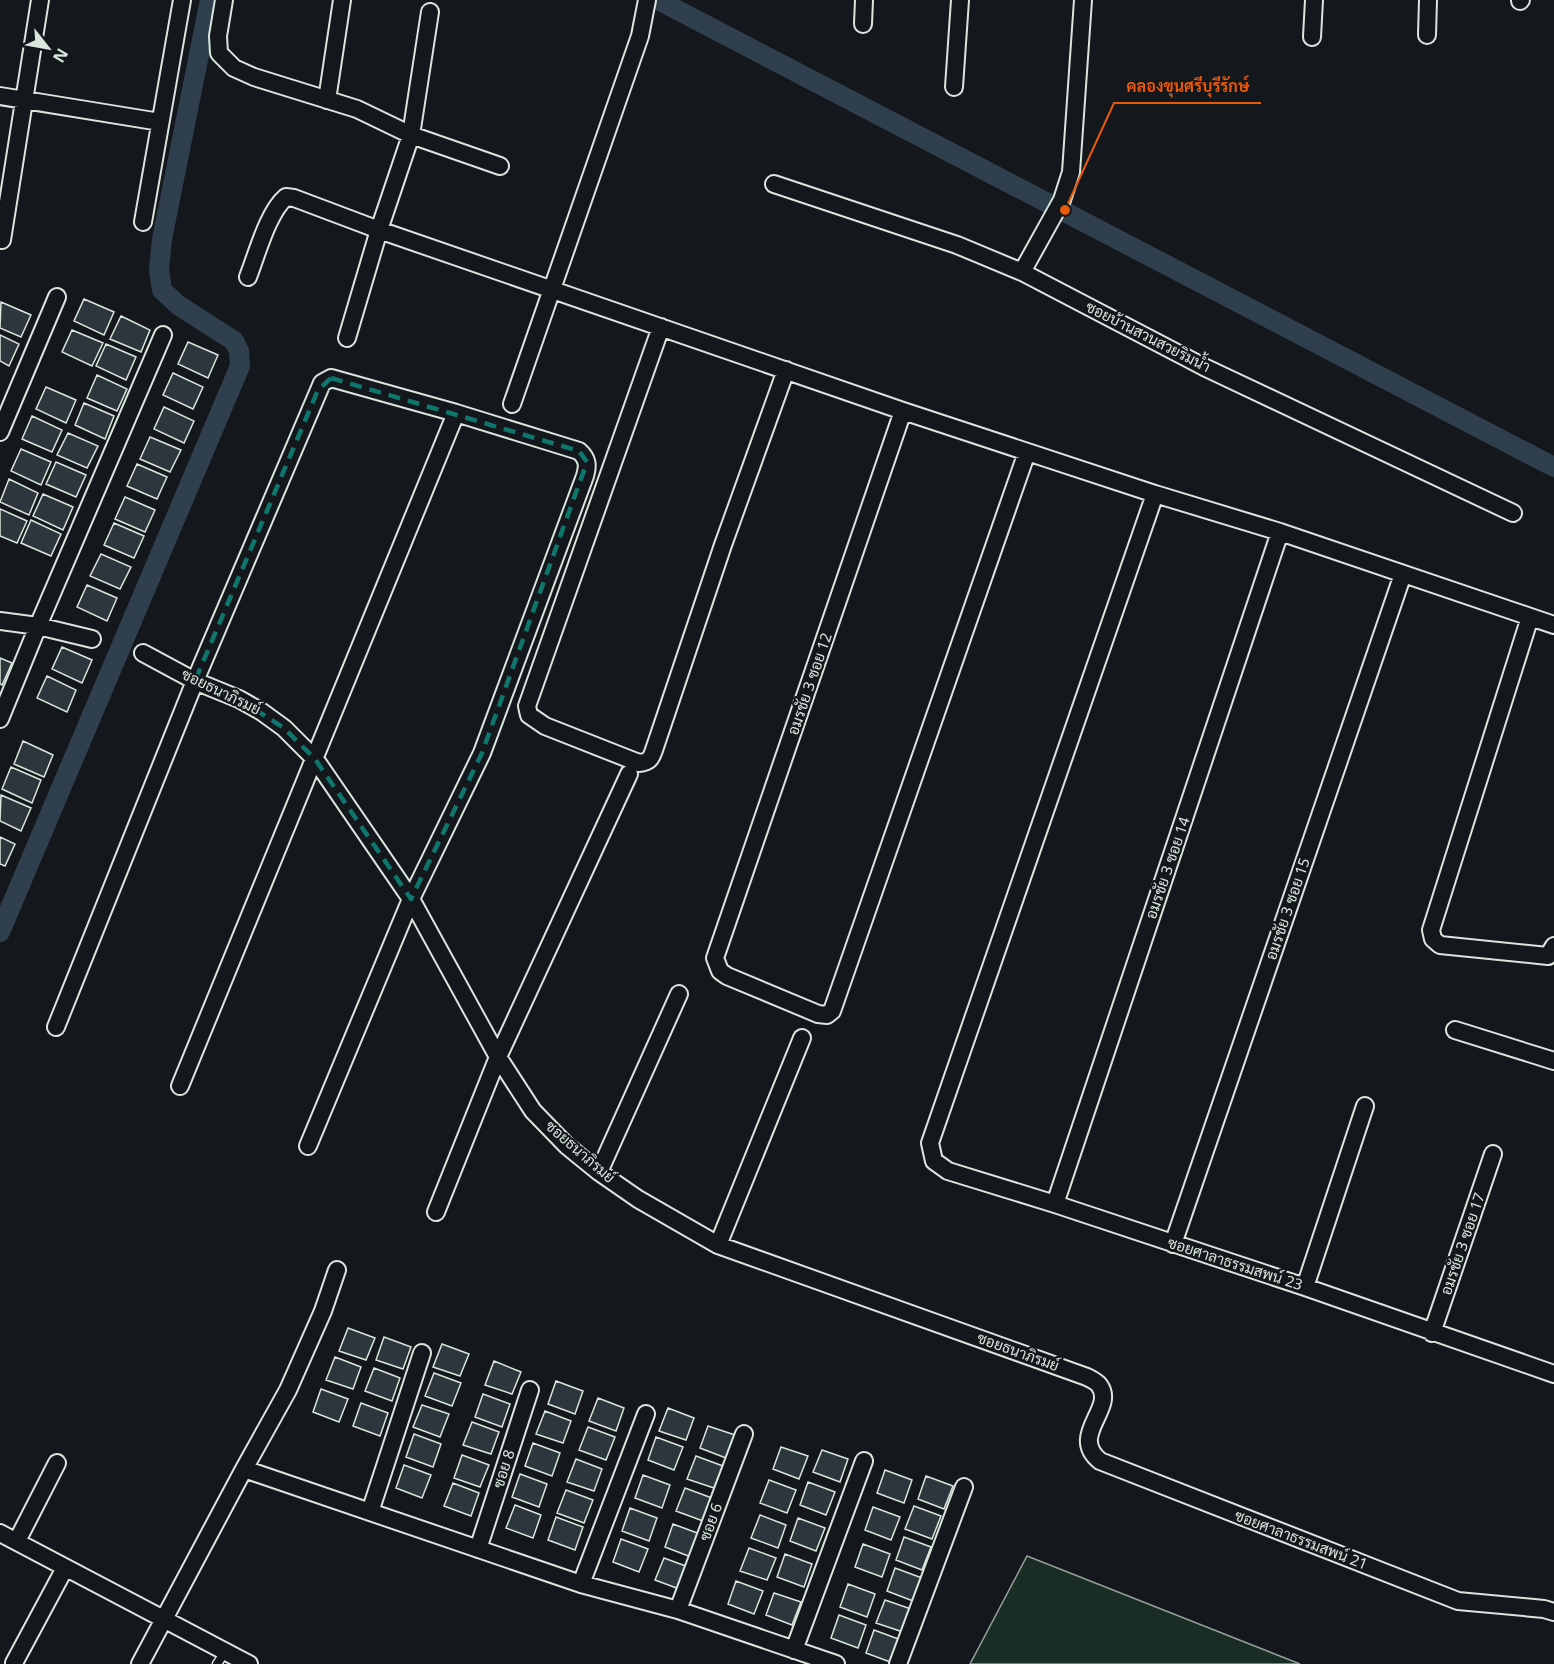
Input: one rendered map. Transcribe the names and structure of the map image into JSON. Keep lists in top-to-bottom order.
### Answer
{
  "streets": {
    "street": [
      "ซอยบ้านสวนสวยริมน้ำ",
      "อมรชัย 3 ซอย 12",
      "ซอยธนาภิรมย์",
      "อมรชัย 3 ซอย 14",
      "อมรชัย 3 ซอย 15",
      "อมรชัย 3 ซอย 17",
      "ซอยศาลาธรรมสพน์ 23",
      "ซอย 8",
      "ซอย 6",
      "ซอยศาลาธรรมสพน์ 21"
    ]
  },
  "crossings": [
    ["ซอยธนาภิรมย์", "ซอยศาลาธรรมสพน์ 21"],
    ["อมรชัย 3 ซอย 14", "ซอยศาลาธรรมสพน์ 23"],
    ["อมรชัย 3 ซอย 15", "ซอยศาลาธรรมสพน์ 23"],
    ["อมรชัย 3 ซอย 17", "ซอยศาลาธรรมสพน์ 23"]
  ],
  "places": ["คลองขุนศรีบุรีรักษ์"],
  "north": "bottom right"
}
